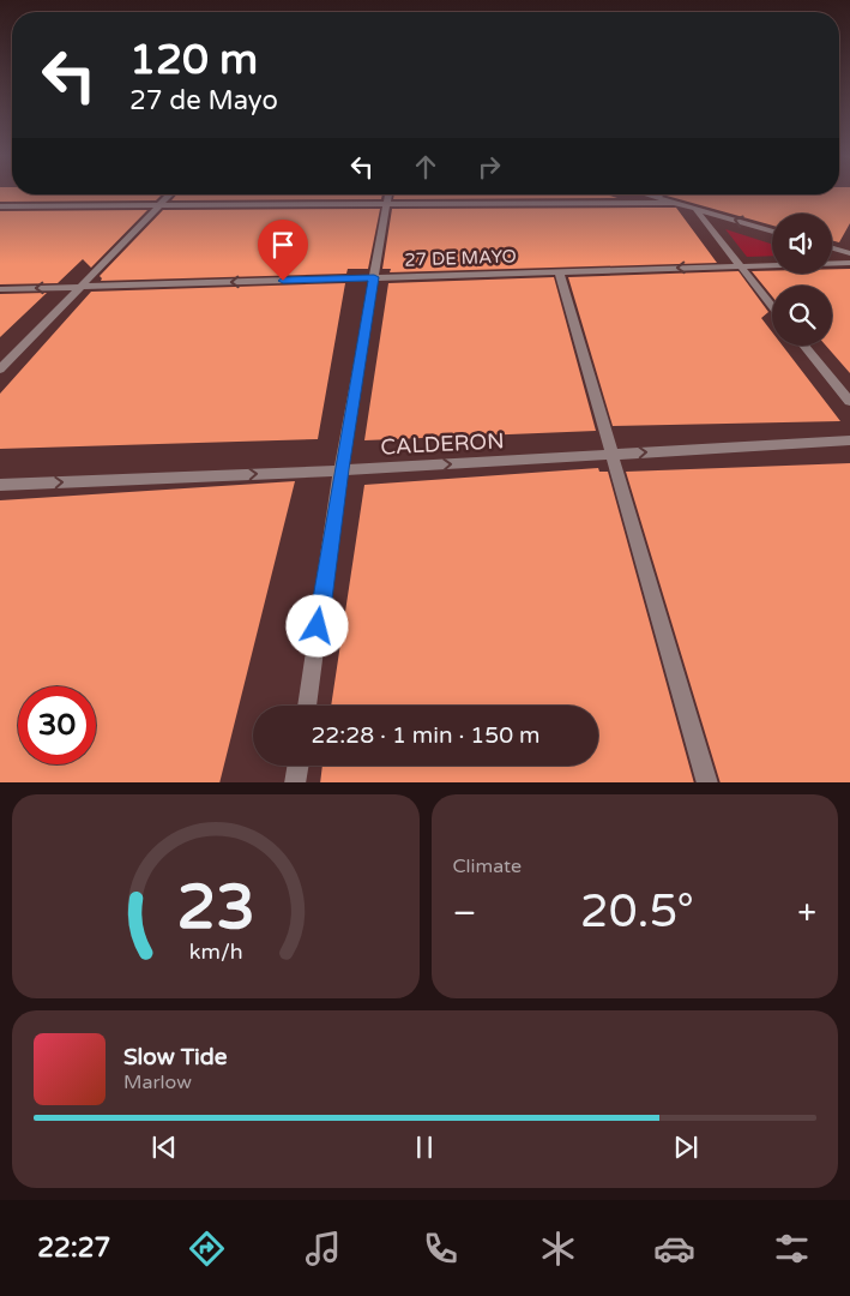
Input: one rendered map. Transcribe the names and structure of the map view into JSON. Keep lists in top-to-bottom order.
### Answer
{
  "streets": {
    "street": ["27 DE MAYO", "CALDERON"]
  },
  "one_way": ["CALDERON"],
  "page": {
    "turn": ["120 m", "27 de Mayo"],
    "limit": "30",
    "trip": "22:28 · 1 min · 150 m",
    "tile": "Climate",
    "heat": ["−", "20.5°", "+"],
    "song": ["Slow Tide", "Marlow"],
    "tabs": "22:27",
    "gauge": ["23", "km/h"]
  }
}
